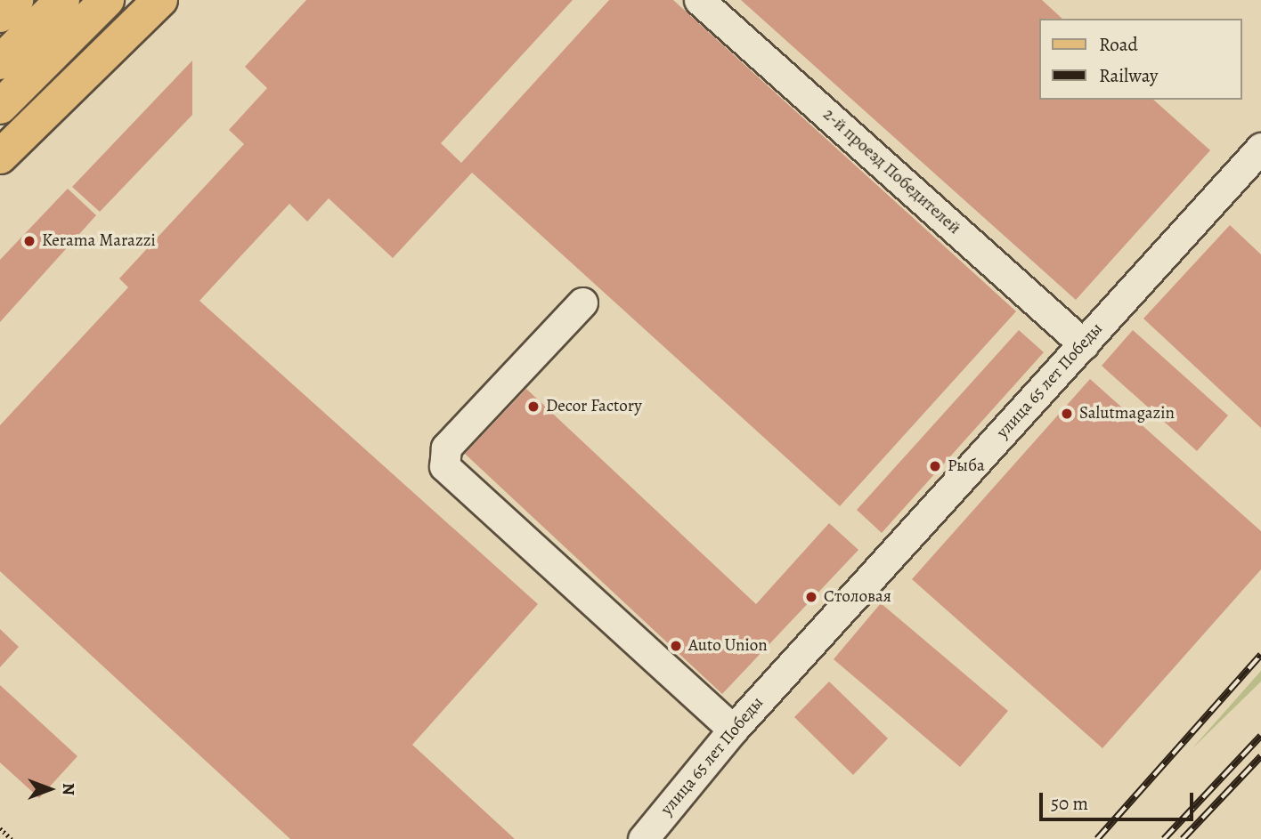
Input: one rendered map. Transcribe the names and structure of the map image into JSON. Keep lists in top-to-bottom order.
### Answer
{
  "streets": {
    "street": ["2-й проезд Победителей", "улица 65 лет Победы"]
  },
  "crossings": [
    ["2-й проезд Победителей", "улица 65 лет Победы"]
  ],
  "places": [
    "Kerama Marazzi",
    "Decor Factory",
    "Salutmagazin",
    "Рыба",
    "Столовая",
    "Auto Union"
  ],
  "legend": ["Road", "Railway"],
  "scale_bar": "50 m",
  "north": "right"
}
